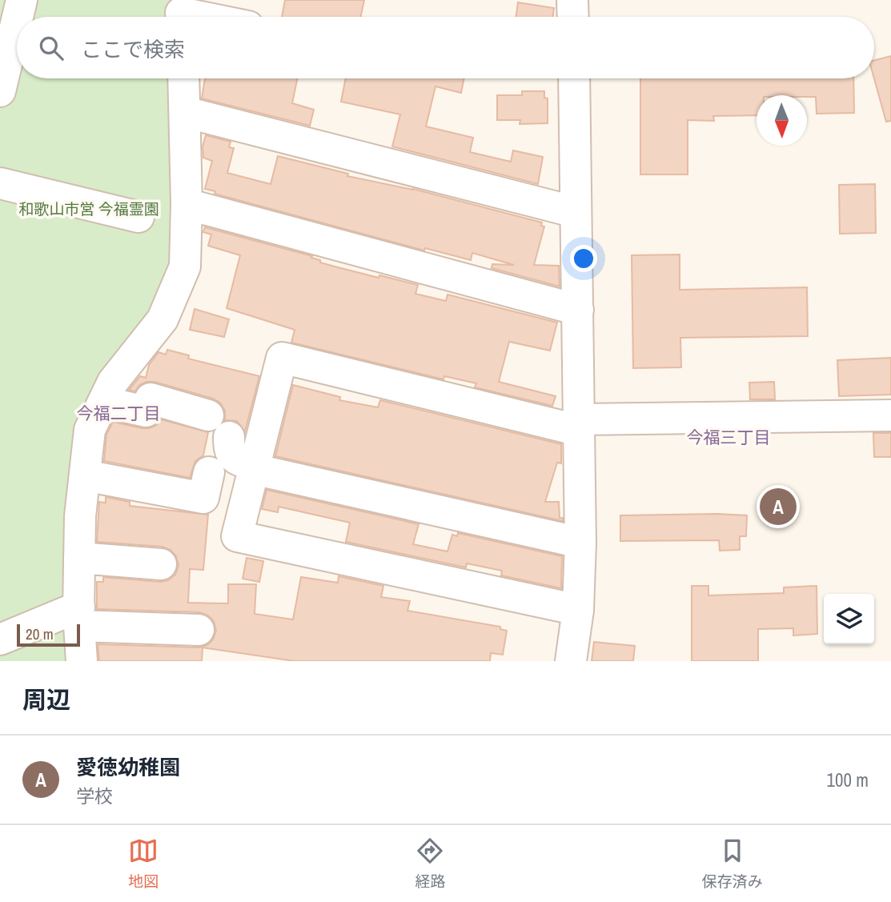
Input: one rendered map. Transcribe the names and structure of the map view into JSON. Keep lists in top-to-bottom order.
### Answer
{
  "districts": ["今福二丁目", "今福三丁目"],
  "parks": ["和歌山市営 今福霊園"],
  "scale_bar": "20 m",
  "north": "bottom",
  "page": {
    "search": "ここで検索",
    "pins": "A",
    "scale": "20 m",
    "heading": "周辺",
    "list": [
      {
        "mark": "A",
        "name": "愛徳幼稚園",
        "note": "学校",
        "value": "100 m"
      }
    ],
    "nav": ["地図", "経路", "保存済み"]
  }
}
